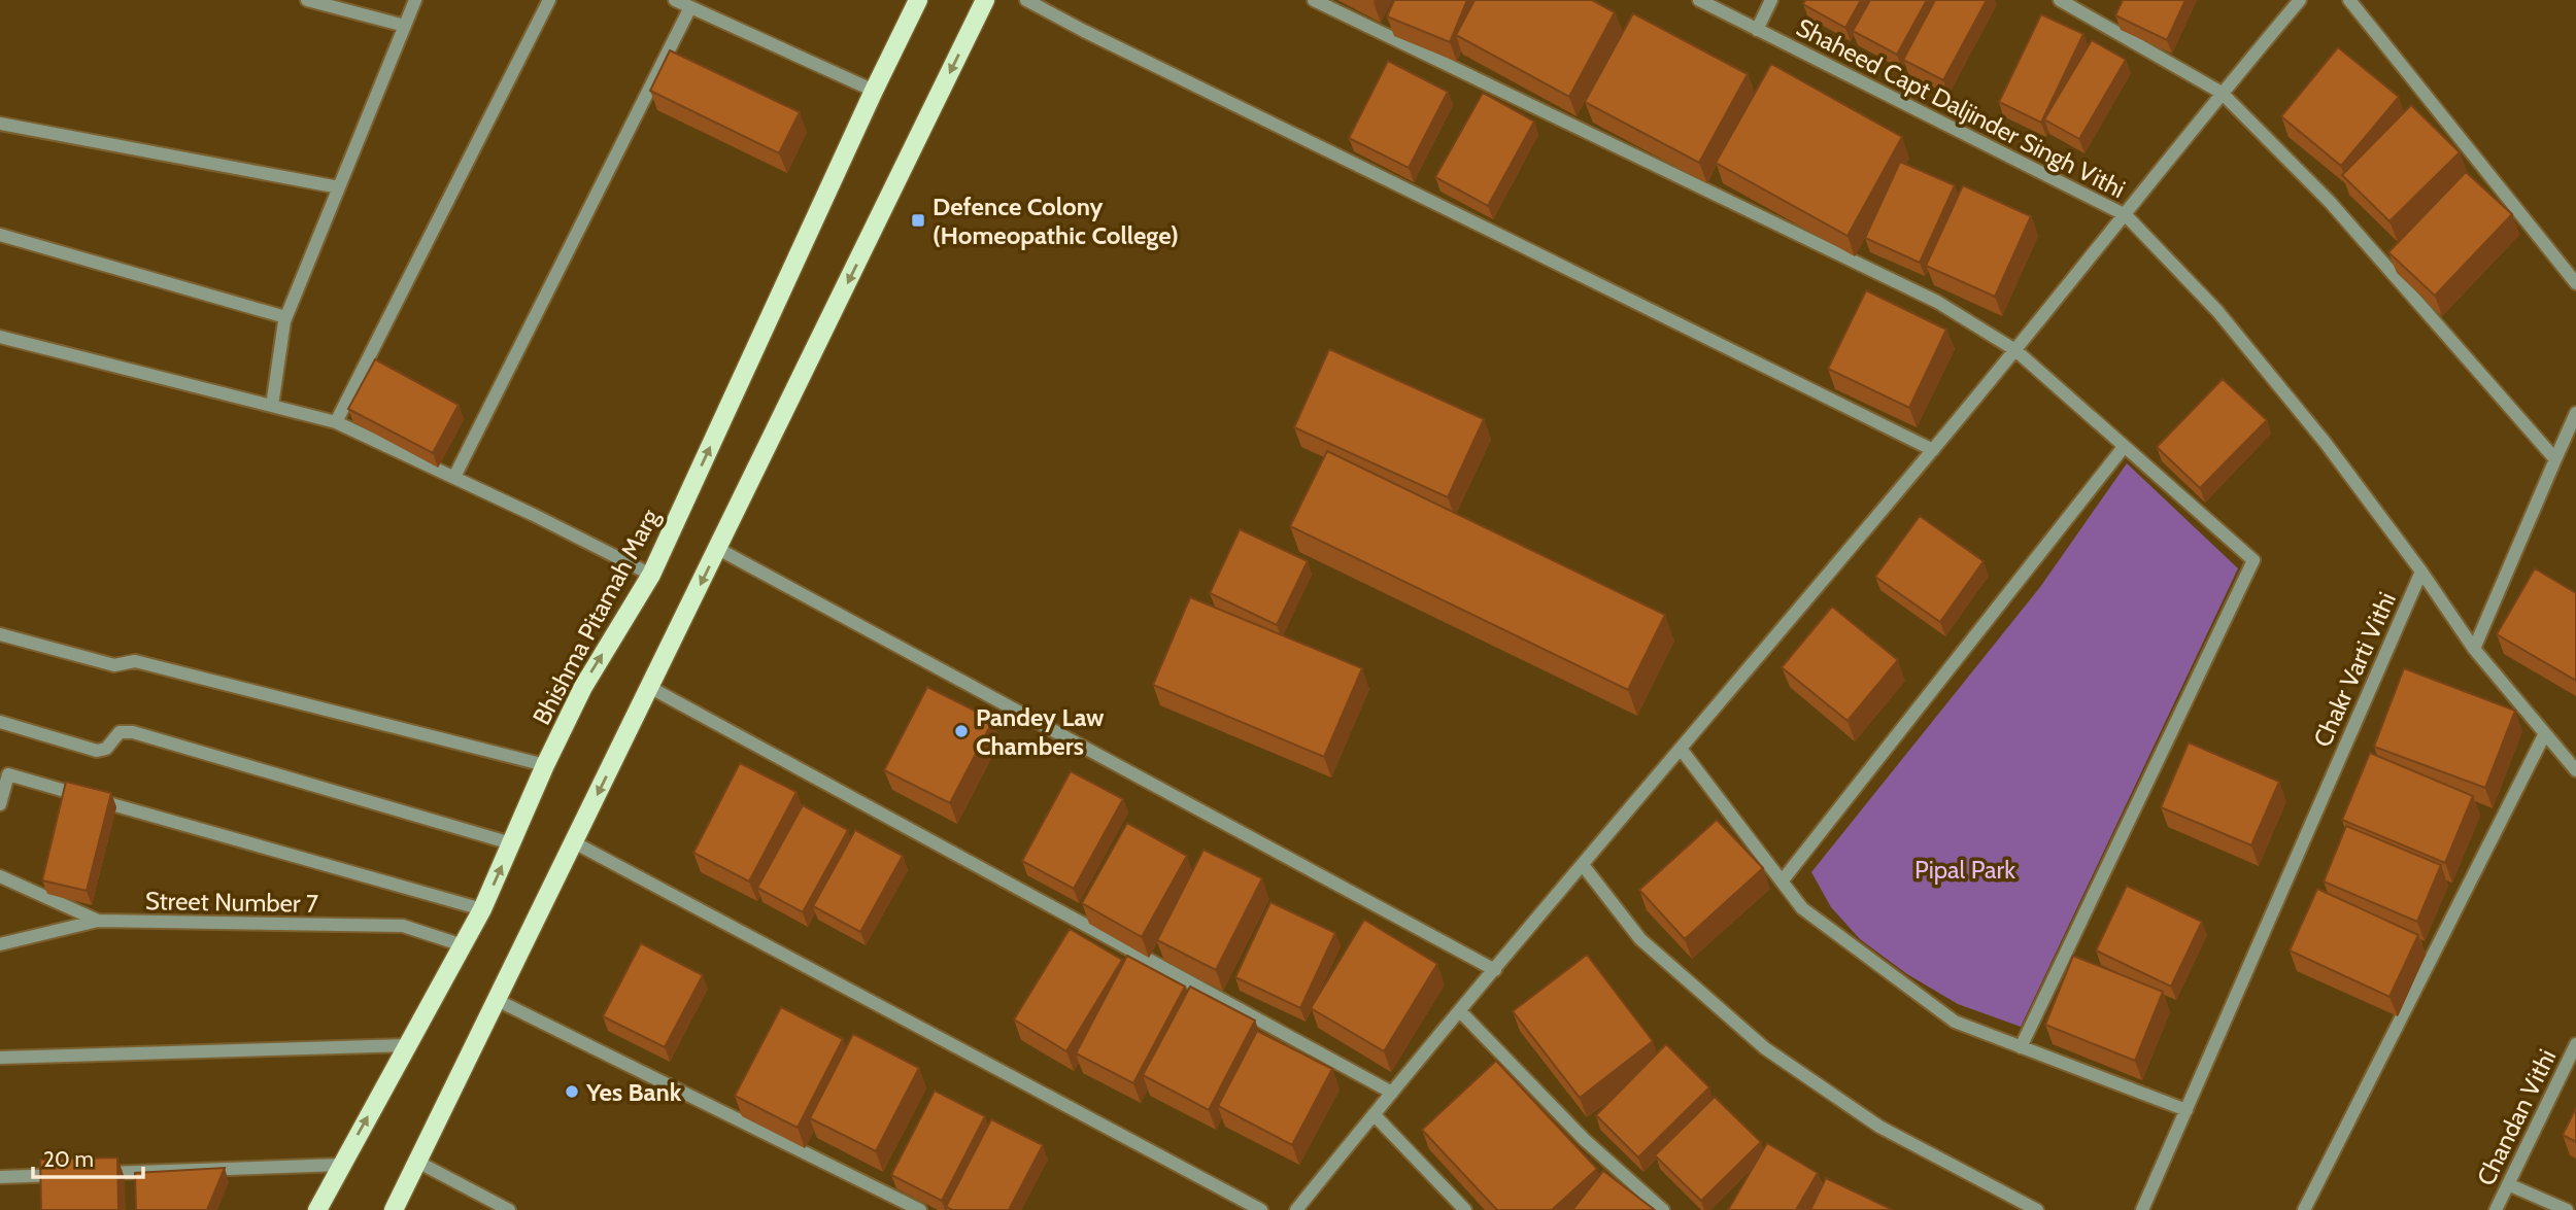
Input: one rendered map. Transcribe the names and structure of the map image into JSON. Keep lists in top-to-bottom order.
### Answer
{
  "streets": {
    "main road": ["Bhishma Pitamah Marg"],
    "street": [
      "Shaheed Capt Daljinder Singh Vithi",
      "Chakr Varti Vithi",
      "Street Number 7",
      "Chandan Vithi"
    ]
  },
  "crossings": [
    ["Shaheed Capt Daljinder Singh Vithi", "Chakr Varti Vithi"],
    ["Bhishma Pitamah Marg", "Street Number 7"]
  ],
  "parks": ["Pipal Park"],
  "places": {
    "transit": ["Defence Colony (Homeopathic College)"],
    "other": ["Pandey Law Chambers", "Yes Bank"]
  },
  "scale_bar": "20 m"
}
